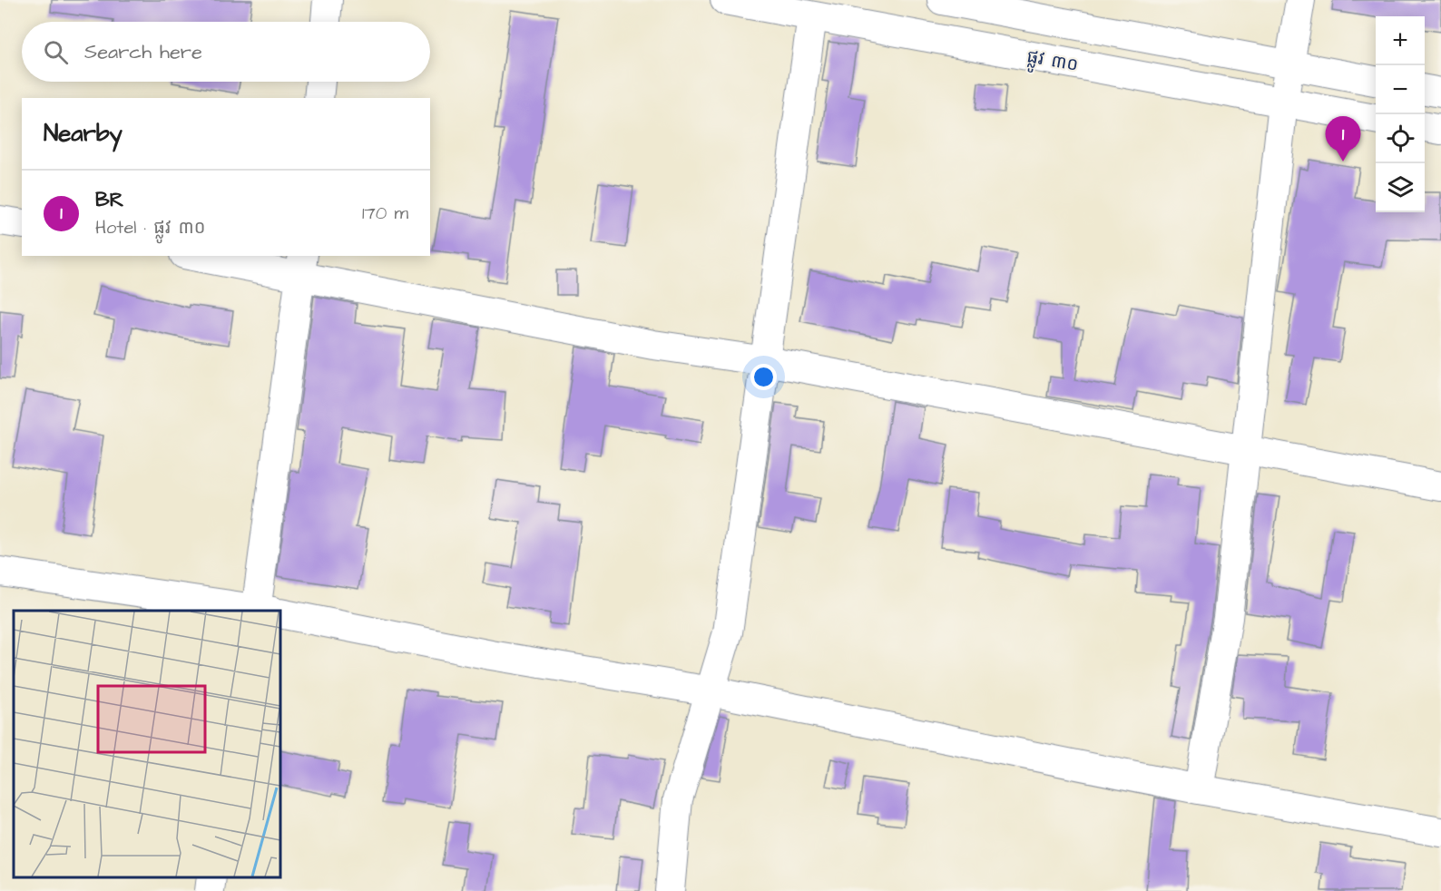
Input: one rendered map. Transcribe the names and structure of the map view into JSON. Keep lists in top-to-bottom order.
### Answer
{
  "streets": {
    "street": ["ផ្លូវ ៣០"]
  },
  "page": {
    "map_buttons": ["+", "−"],
    "search": "Search here",
    "heading": "Nearby",
    "pins": "1",
    "list": [
      {
        "mark": "1",
        "name": "BR",
        "note": "Hotel · ផ្លូវ ៣០",
        "value": "170 m"
      }
    ]
  }
}
